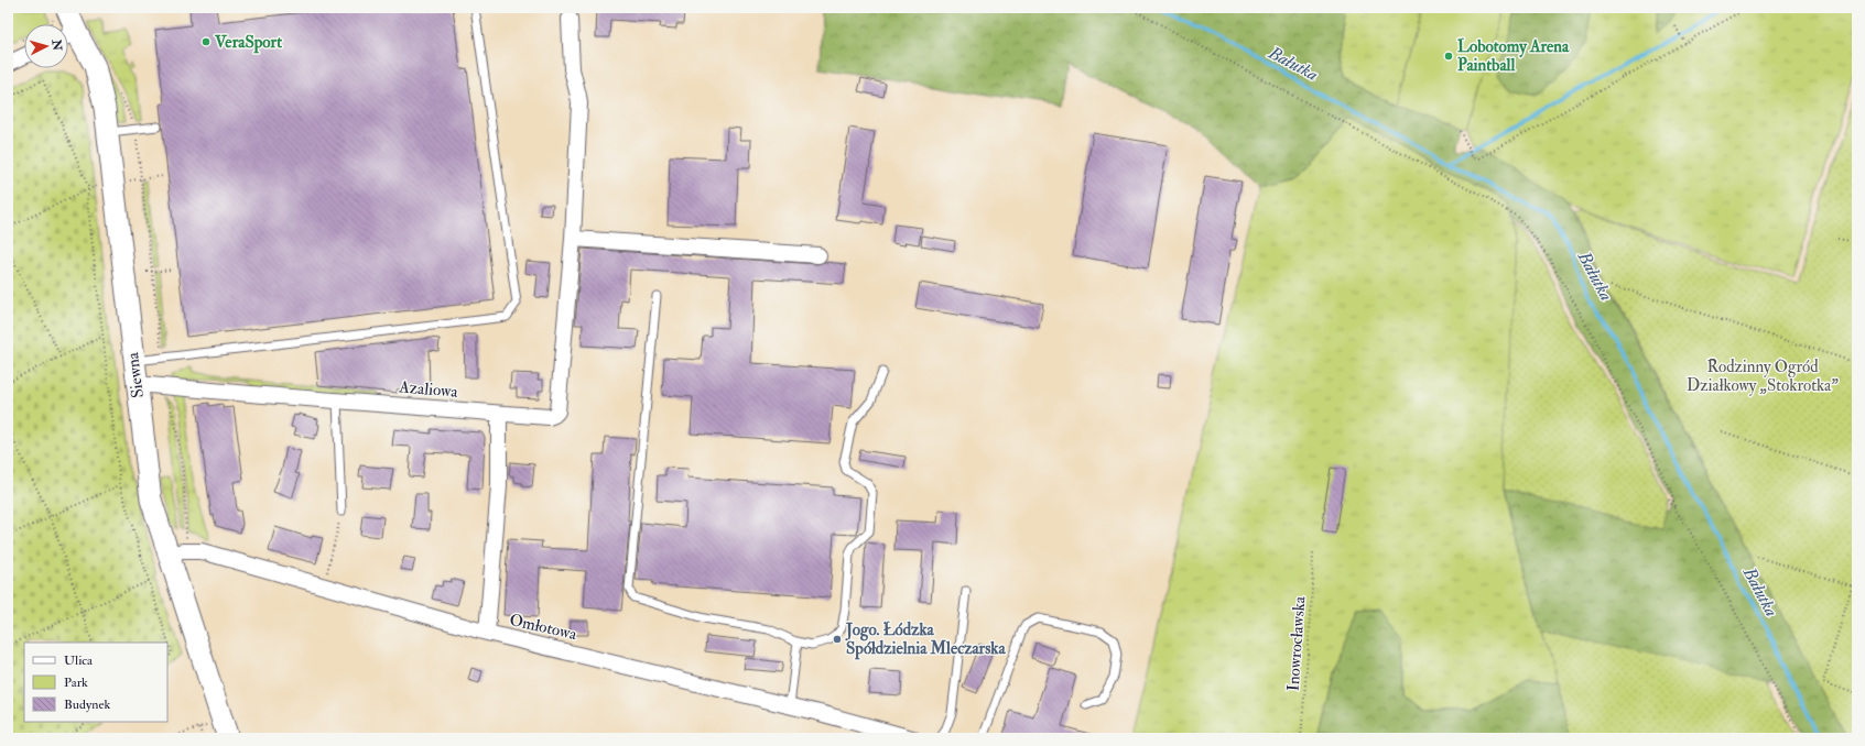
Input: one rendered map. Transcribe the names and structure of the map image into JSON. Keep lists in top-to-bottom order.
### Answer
{
  "streets": {
    "street": ["Siewna", "Azaliowa", "Omłotowa"],
    "path": ["Inowrocławska"]
  },
  "crossings": [
    ["Siewna", "Azaliowa"],
    ["Siewna", "Omłotowa"]
  ],
  "water": ["Bałutka"],
  "parks": ["Rodzinny Ogród Działkowy „Stokrotka”"],
  "places": ["VeraSport", "Lobotomy Arena Paintball", "Jogo. Łódzka Spółdzielnia Mleczarska"],
  "legend": ["Ulica", "Park", "Budynek"],
  "north": "right"
}
